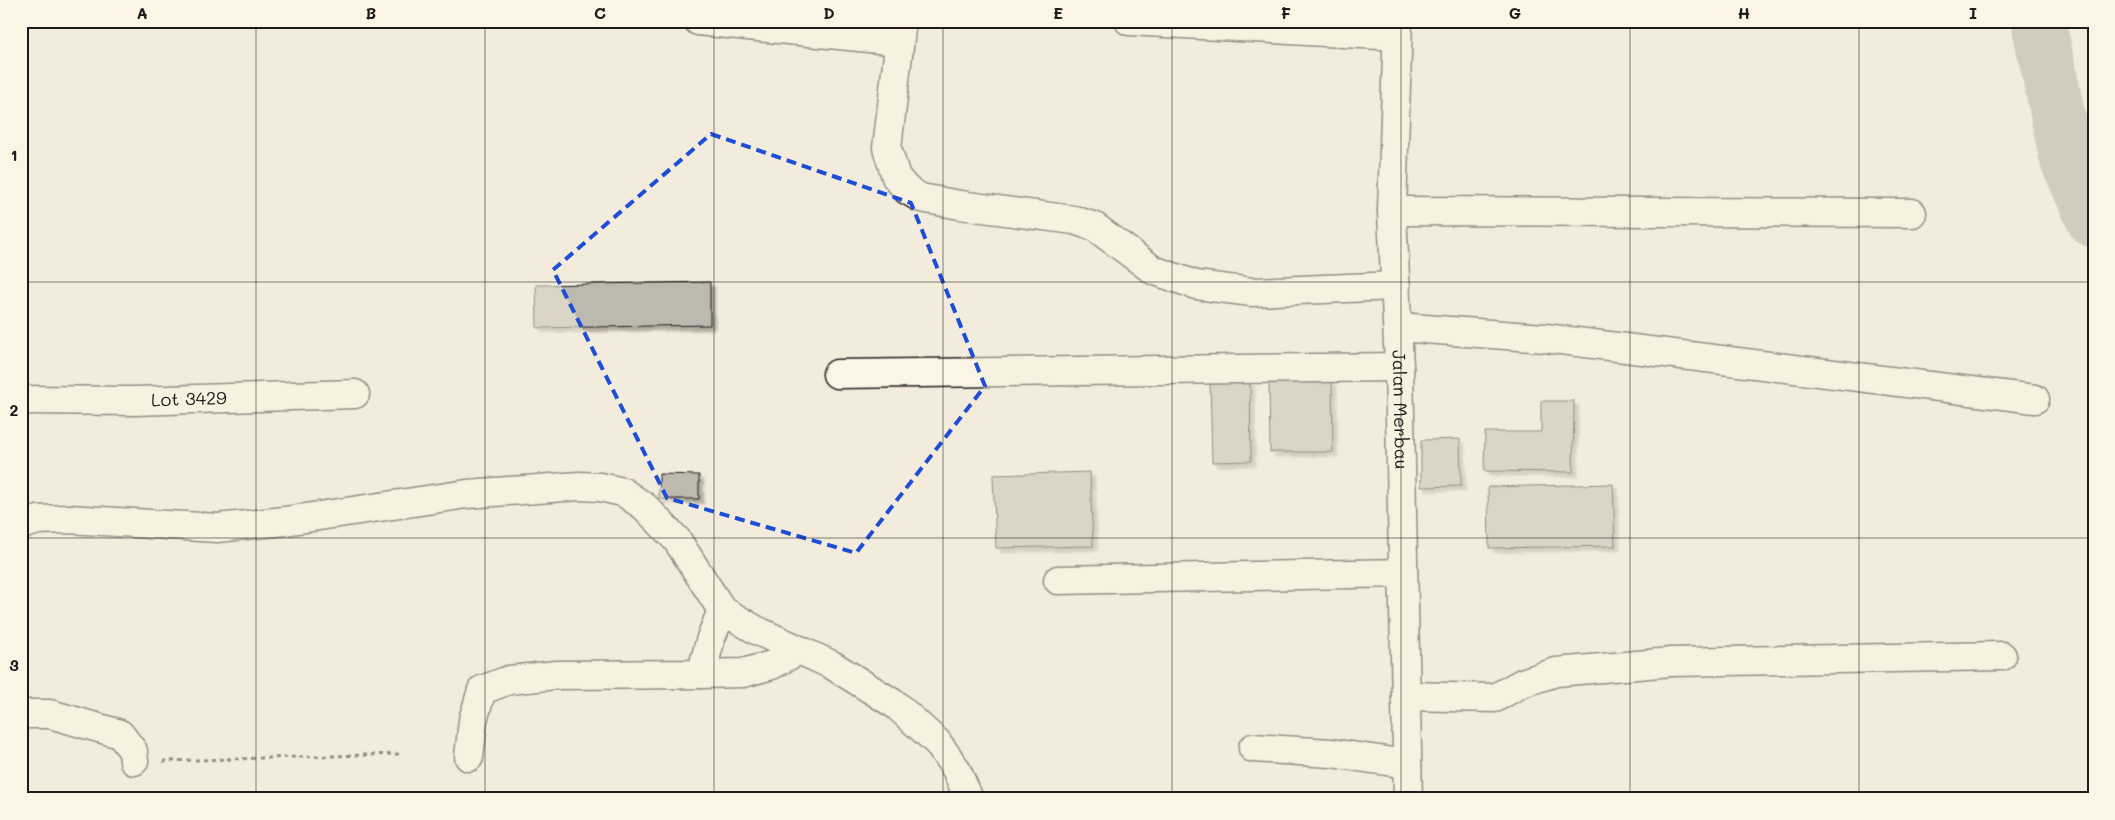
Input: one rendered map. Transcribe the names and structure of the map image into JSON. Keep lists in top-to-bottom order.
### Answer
{
  "streets": {
    "street": ["Lot 3429", "Jalan Merbau"]
  },
  "grid": {
    "columns": [
      "A",
      "B",
      "C",
      "D",
      "E",
      "F",
      "G",
      "H",
      "I"
    ],
    "rows": ["1", "2", "3"]
  }
}
